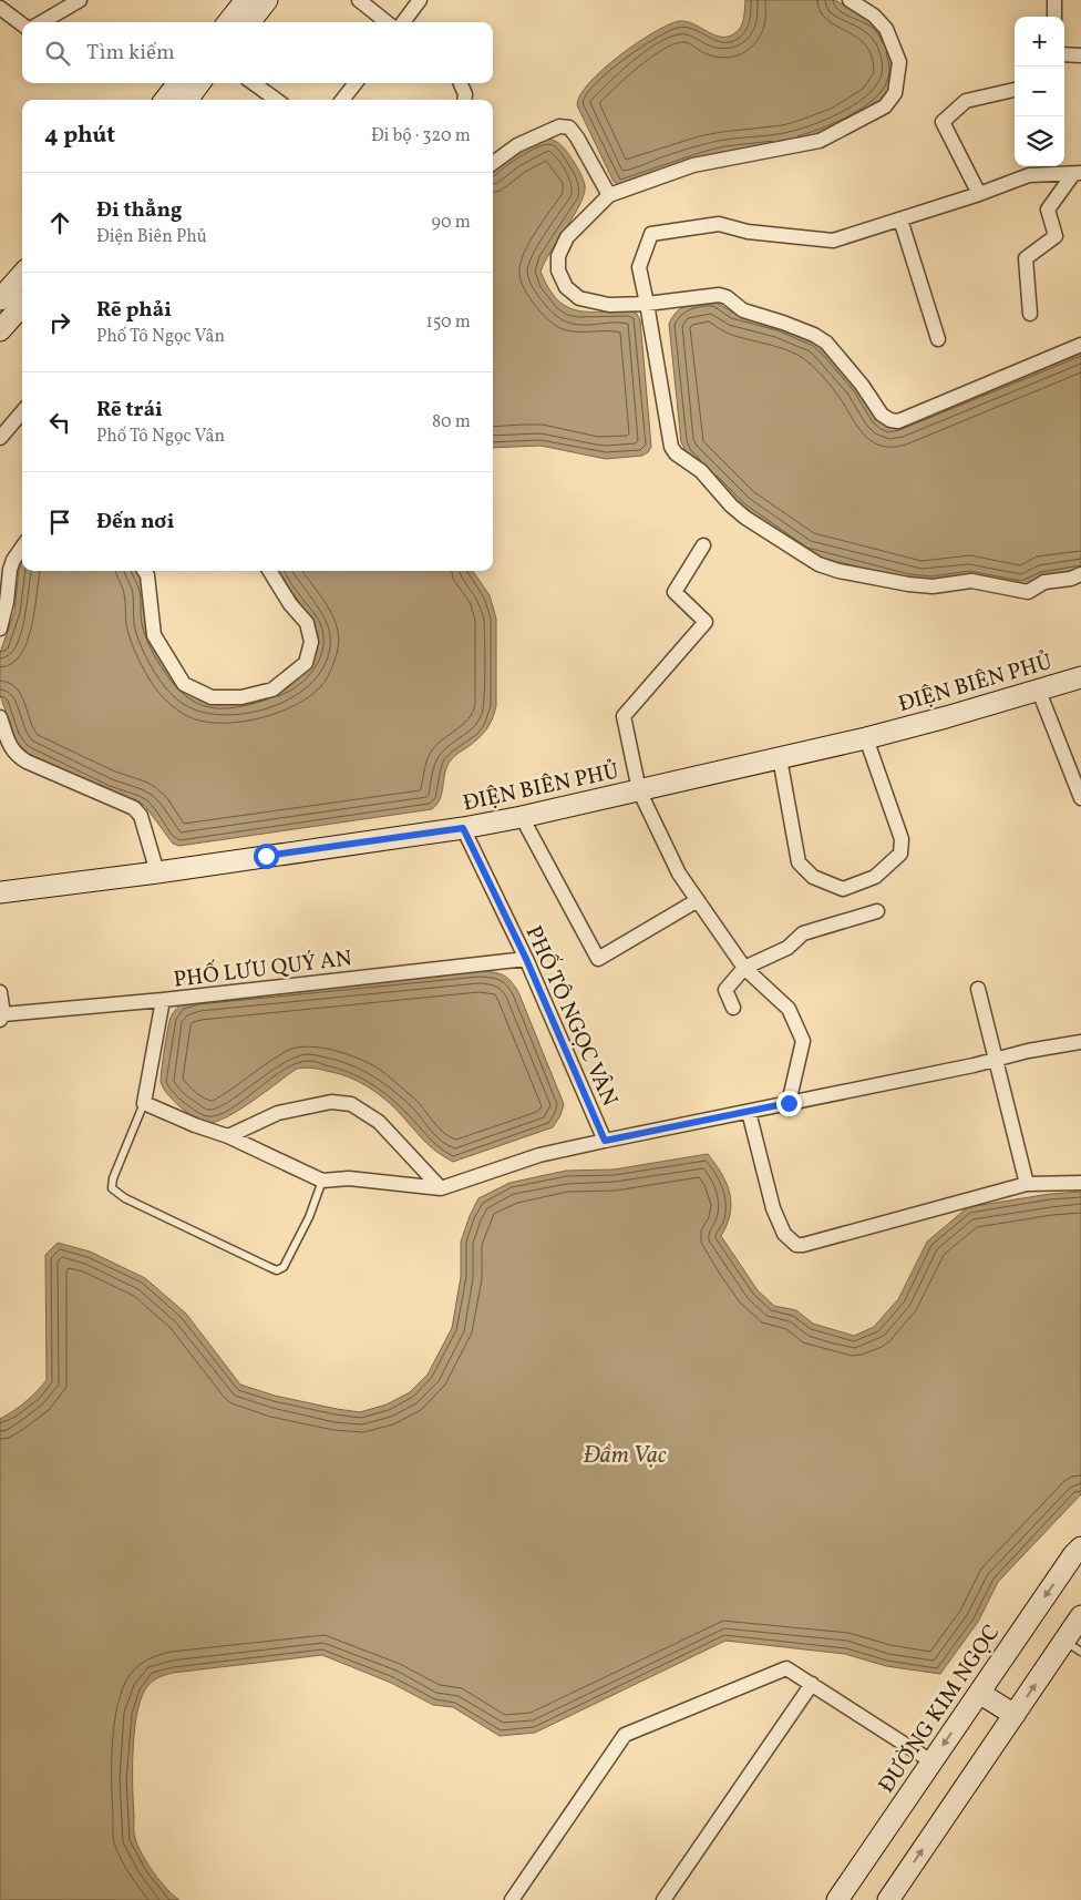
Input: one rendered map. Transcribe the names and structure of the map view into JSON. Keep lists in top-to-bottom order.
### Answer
{
  "streets": {
    "street": [
      "ĐIỆN BIÊN PHỦ",
      "PHỐ LƯU QUÝ AN",
      "PHỐ TÔ NGỌC VÂN",
      "ĐƯỜNG KIM NGỌC"
    ]
  },
  "crossings": [
    ["ĐIỆN BIÊN PHỦ", "PHỐ TÔ NGỌC VÂN"],
    ["PHỐ LƯU QUÝ AN", "PHỐ TÔ NGỌC VÂN"]
  ],
  "water": ["Đầm Vạc"],
  "page": {
    "map_buttons": ["+", "−"],
    "search": "Tìm kiếm",
    "heading": ["4 phút", "Đi bộ · 320 m"],
    "list": [
      ["Đi thẳng", "Điện Biên Phủ", "90 m"],
      ["Rẽ phải", "Phố Tô Ngọc Vân", "150 m"],
      ["Rẽ trái", "Phố Tô Ngọc Vân", "80 m"],
      "Đến nơi"
    ]
  }
}
